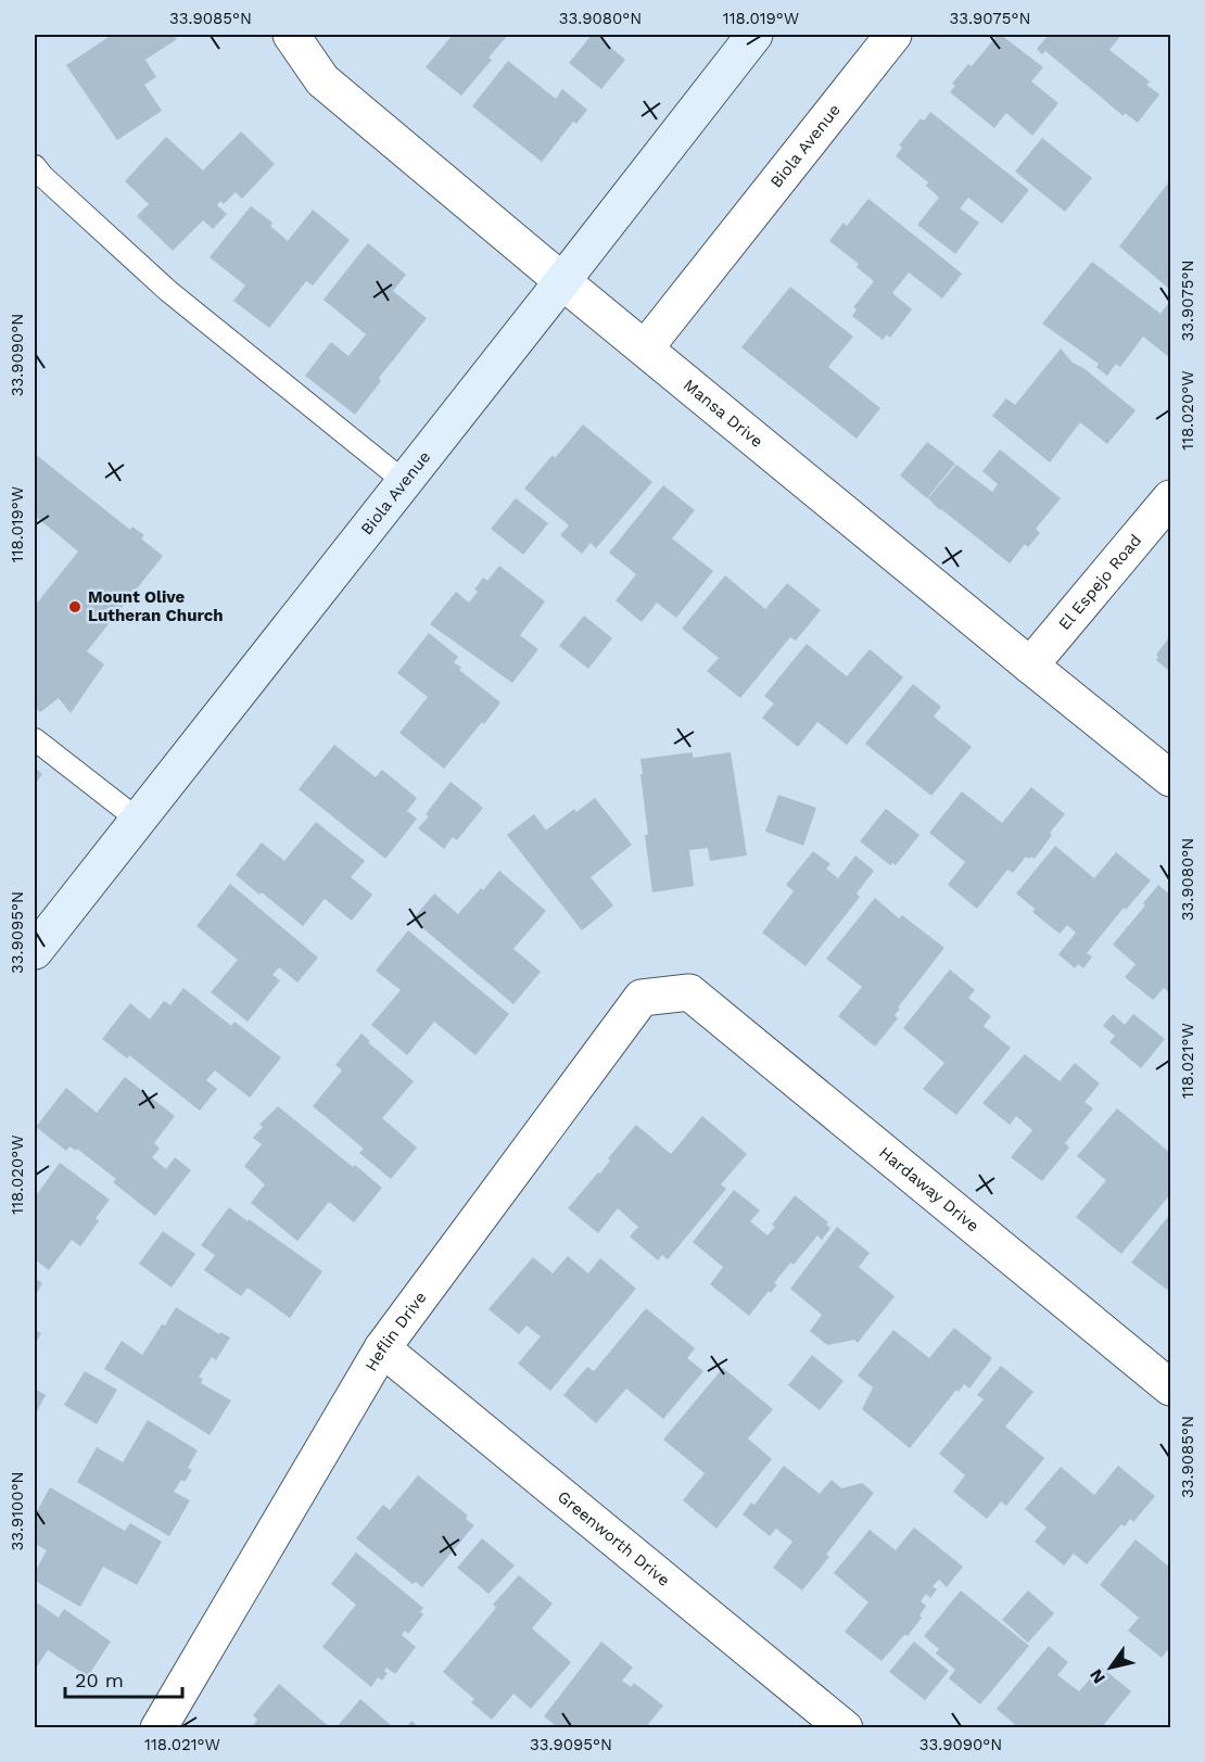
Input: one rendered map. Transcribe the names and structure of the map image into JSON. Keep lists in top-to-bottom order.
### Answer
{
  "streets": {
    "street": [
      "Biola Avenue",
      "Mansa Drive",
      "El Espejo Road",
      "Hardaway Drive",
      "Heflin Drive",
      "Greenworth Drive"
    ]
  },
  "crossings": [
    ["Biola Avenue", "Mansa Drive"],
    ["Mansa Drive", "El Espejo Road"],
    ["Hardaway Drive", "Heflin Drive"],
    ["Heflin Drive", "Greenworth Drive"]
  ],
  "places": ["Mount Olive Lutheran Church"],
  "scale_bar": "20 m",
  "north": "bottom left",
  "coordinates": [
    "33.9085°N",
    "33.9080°N",
    "118.019°W",
    "33.9075°N",
    "33.9090°N",
    "118.020°W",
    "33.9095°N",
    "118.021°W",
    "33.9100°N"
  ]
}
